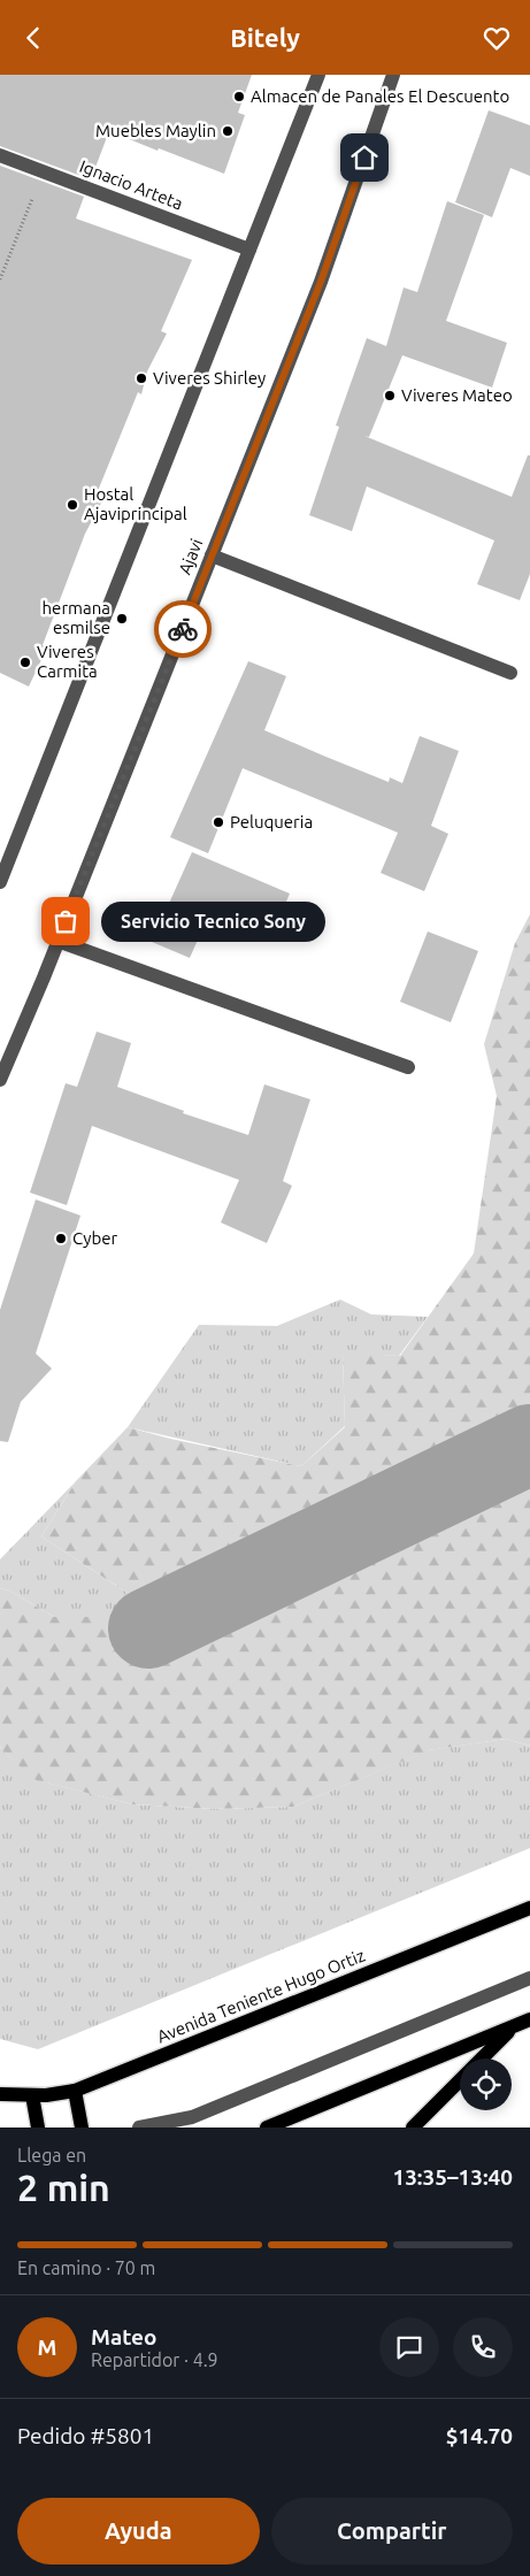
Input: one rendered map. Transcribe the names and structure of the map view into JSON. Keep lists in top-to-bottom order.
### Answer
{
  "streets": {
    "main road": ["Avenida Teniente Hugo Ortiz"],
    "street": ["Ignacio Arteta", "Ajavi"]
  },
  "places": [
    "Almacen de Panales El Descuento",
    "Muebles Maylin",
    "Viveres Shirley",
    "Viveres Mateo",
    "Hostal Ajaviprincipal",
    "hermana esmilse",
    "Viveres Carmita",
    "Peluqueria",
    "Servicio Tecnico Sony",
    "Cyber"
  ],
  "page": {
    "header": "Bitely",
    "bubble": "Servicio Tecnico Sony",
    "heading": ["2 min", "Llega en", "13:35–13:40"],
    "panel": [
      "Mateo",
      "Repartidor · 4.9",
      "Pedido #5801",
      "$14.70"
    ],
    "bar": "En camino · 70 m",
    "round": "M",
    "buttons": ["Ayuda", "Compartir"]
  }
}
